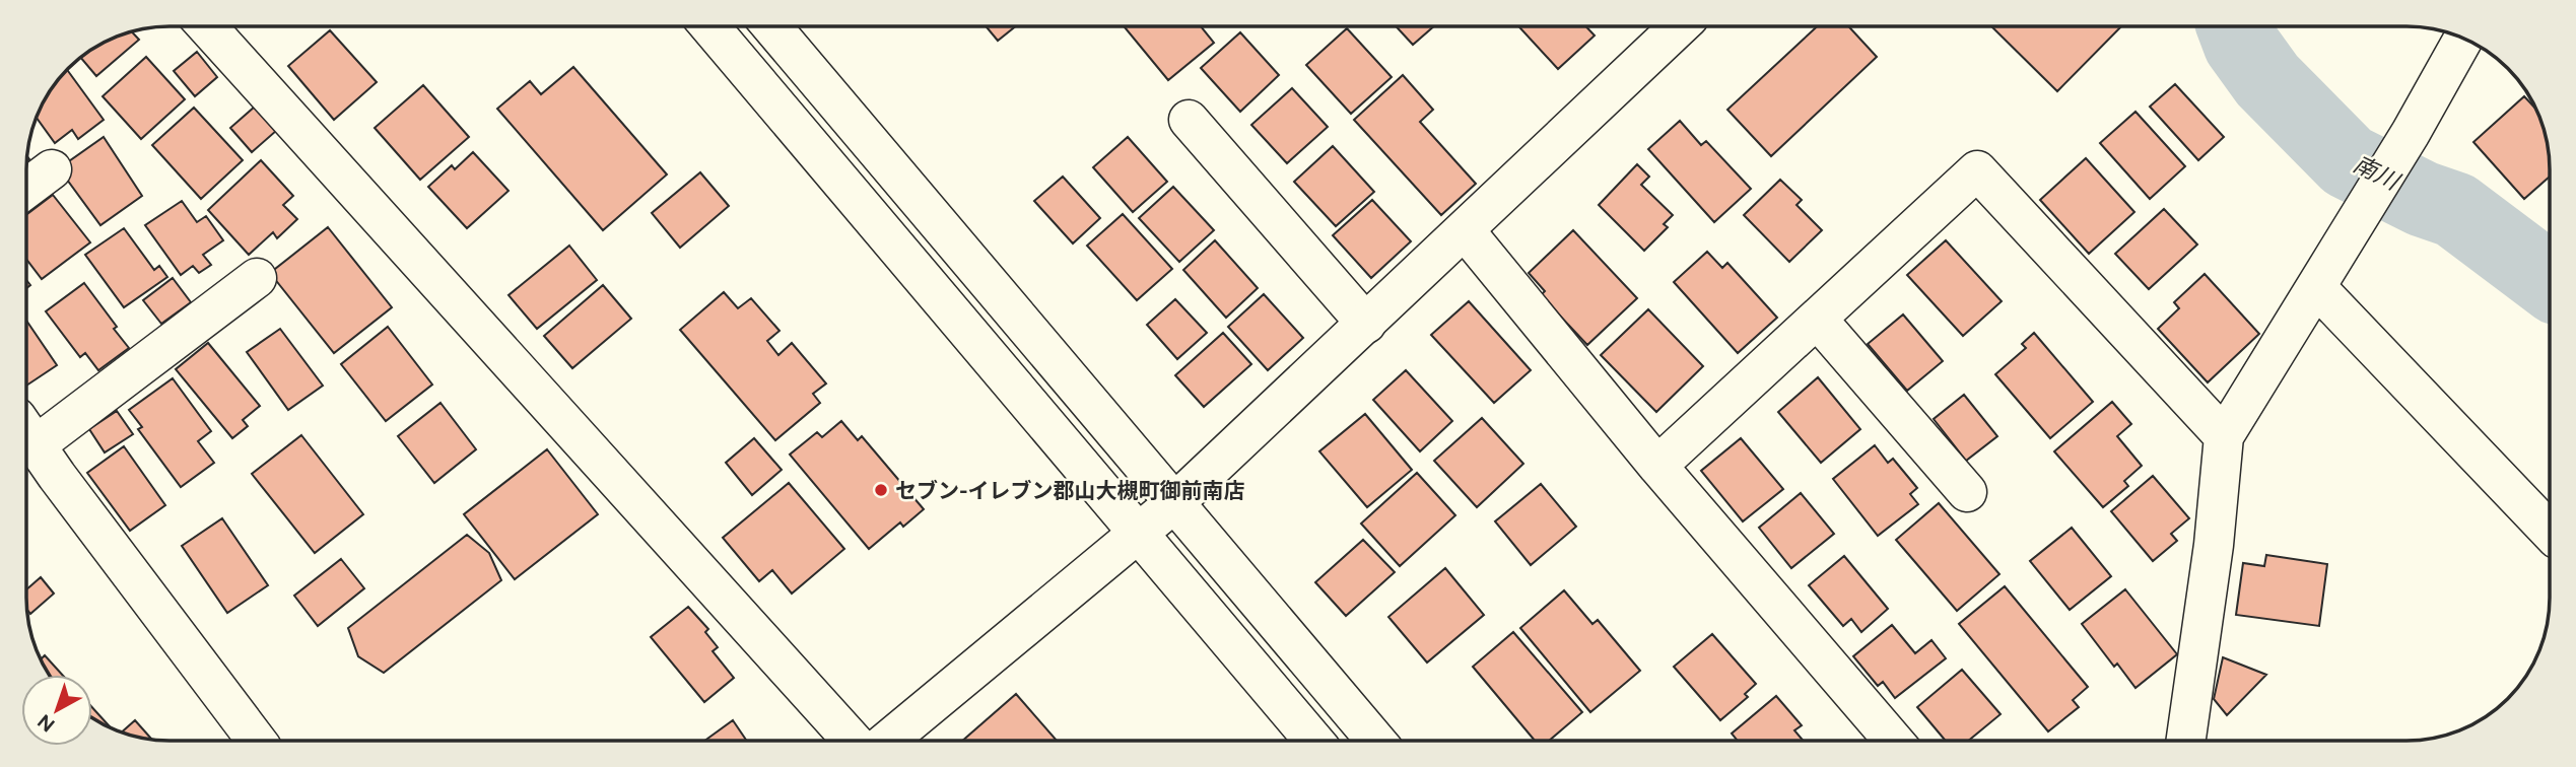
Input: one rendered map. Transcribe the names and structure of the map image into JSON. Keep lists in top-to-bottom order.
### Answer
{
  "water": ["南川"],
  "places": ["セブン-イレブン郡山大槻町御前南店"],
  "north": "bottom left"
}
